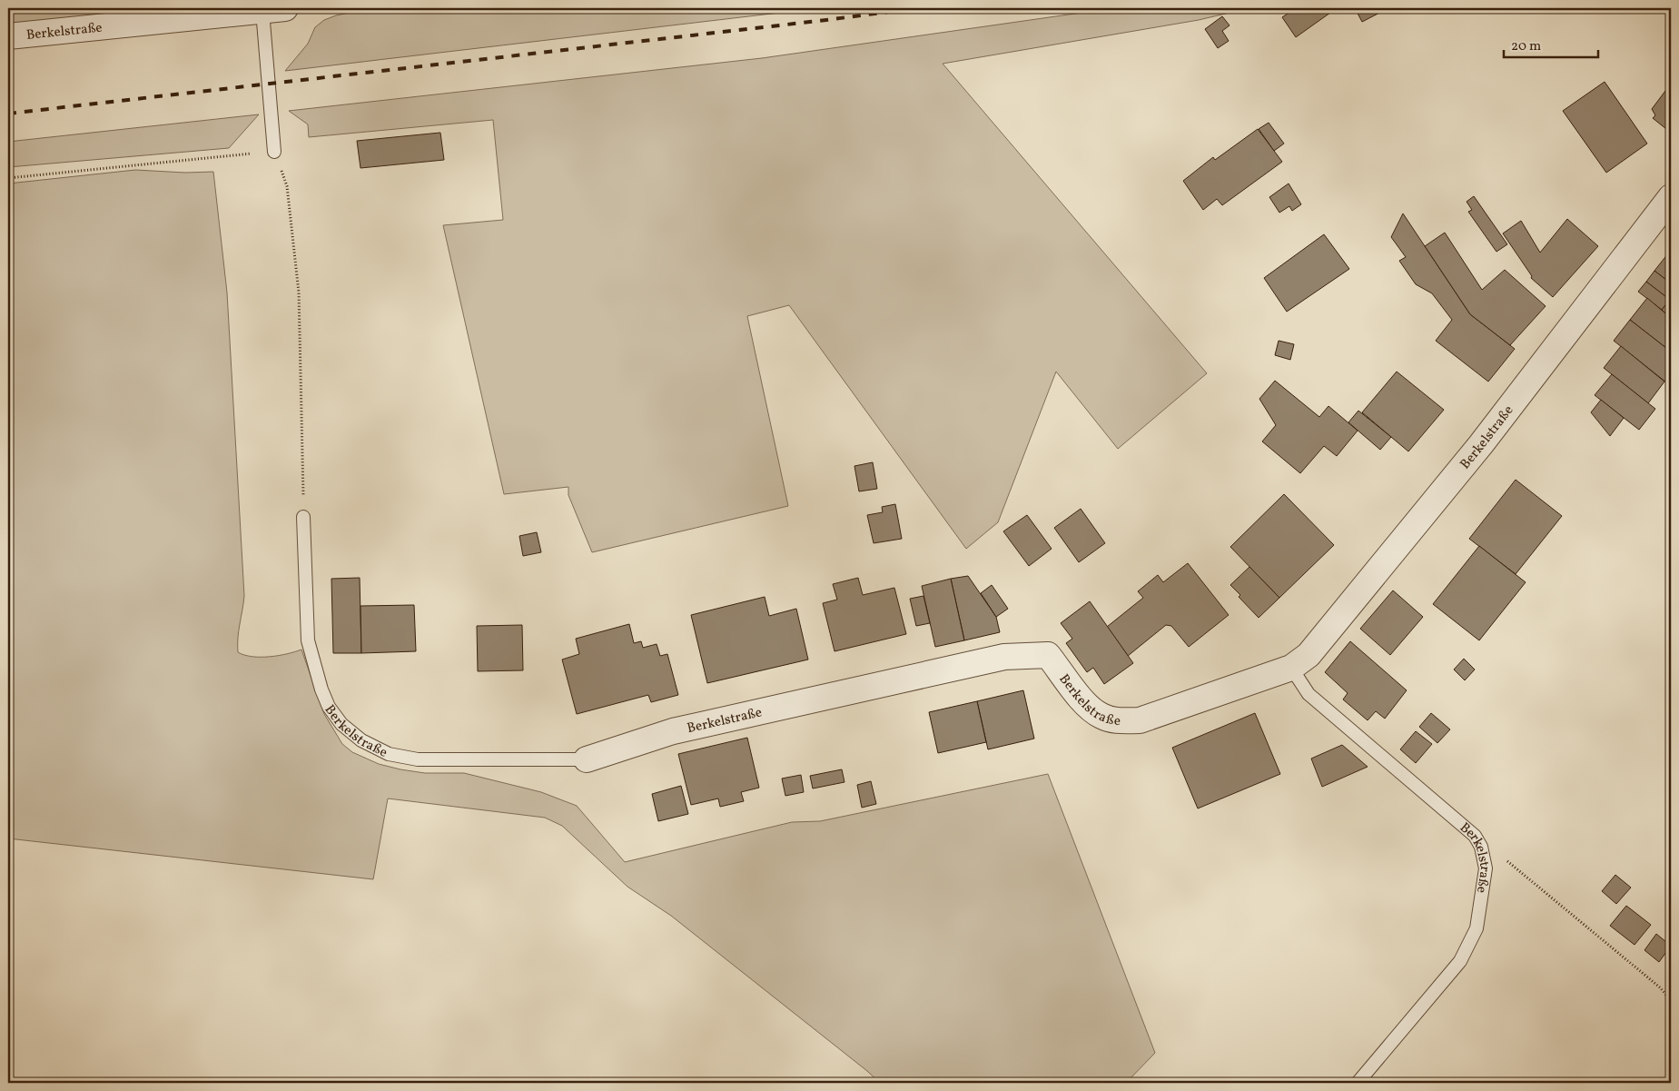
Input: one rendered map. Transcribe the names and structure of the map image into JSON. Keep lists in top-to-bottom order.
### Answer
{
  "streets": {
    "street": ["Berkelstraße"]
  },
  "scale_bar": "20 m"
}
